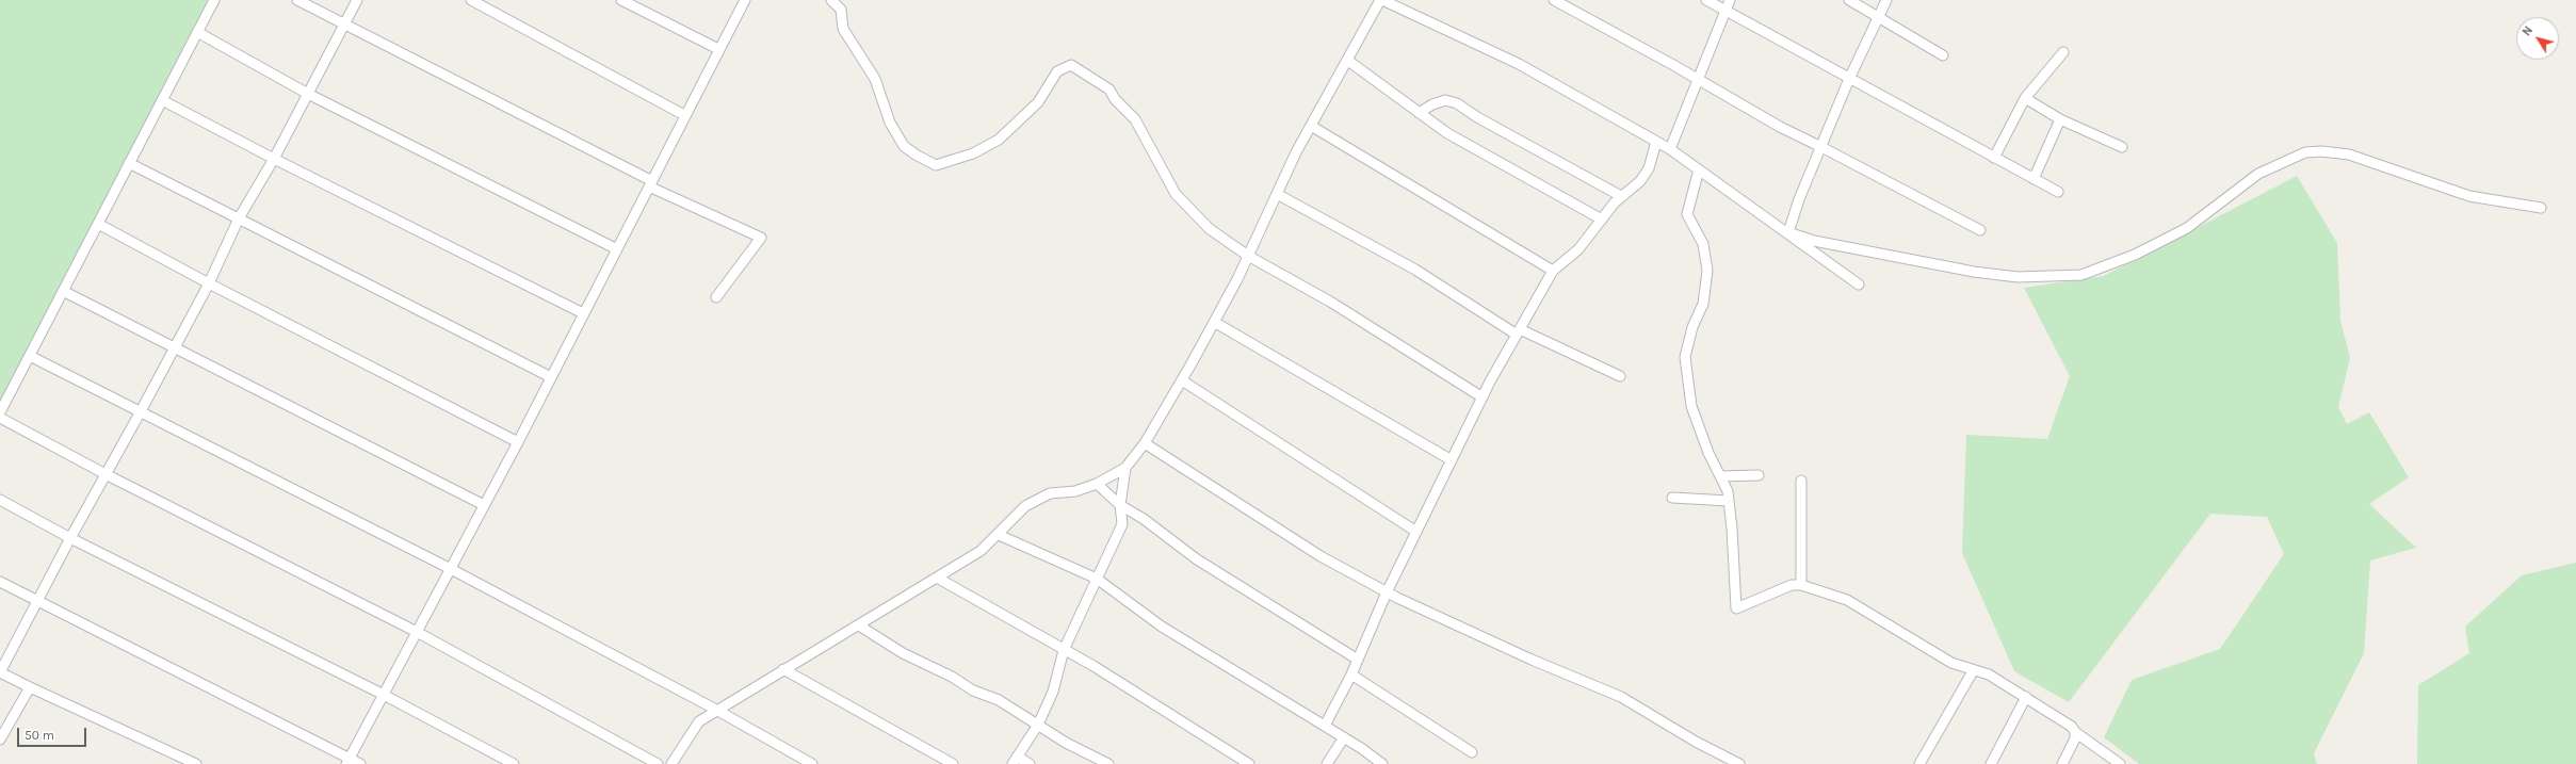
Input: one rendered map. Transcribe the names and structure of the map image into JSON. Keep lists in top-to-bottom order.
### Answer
{
  "scale_bar": "50 m",
  "north": "top left"
}
